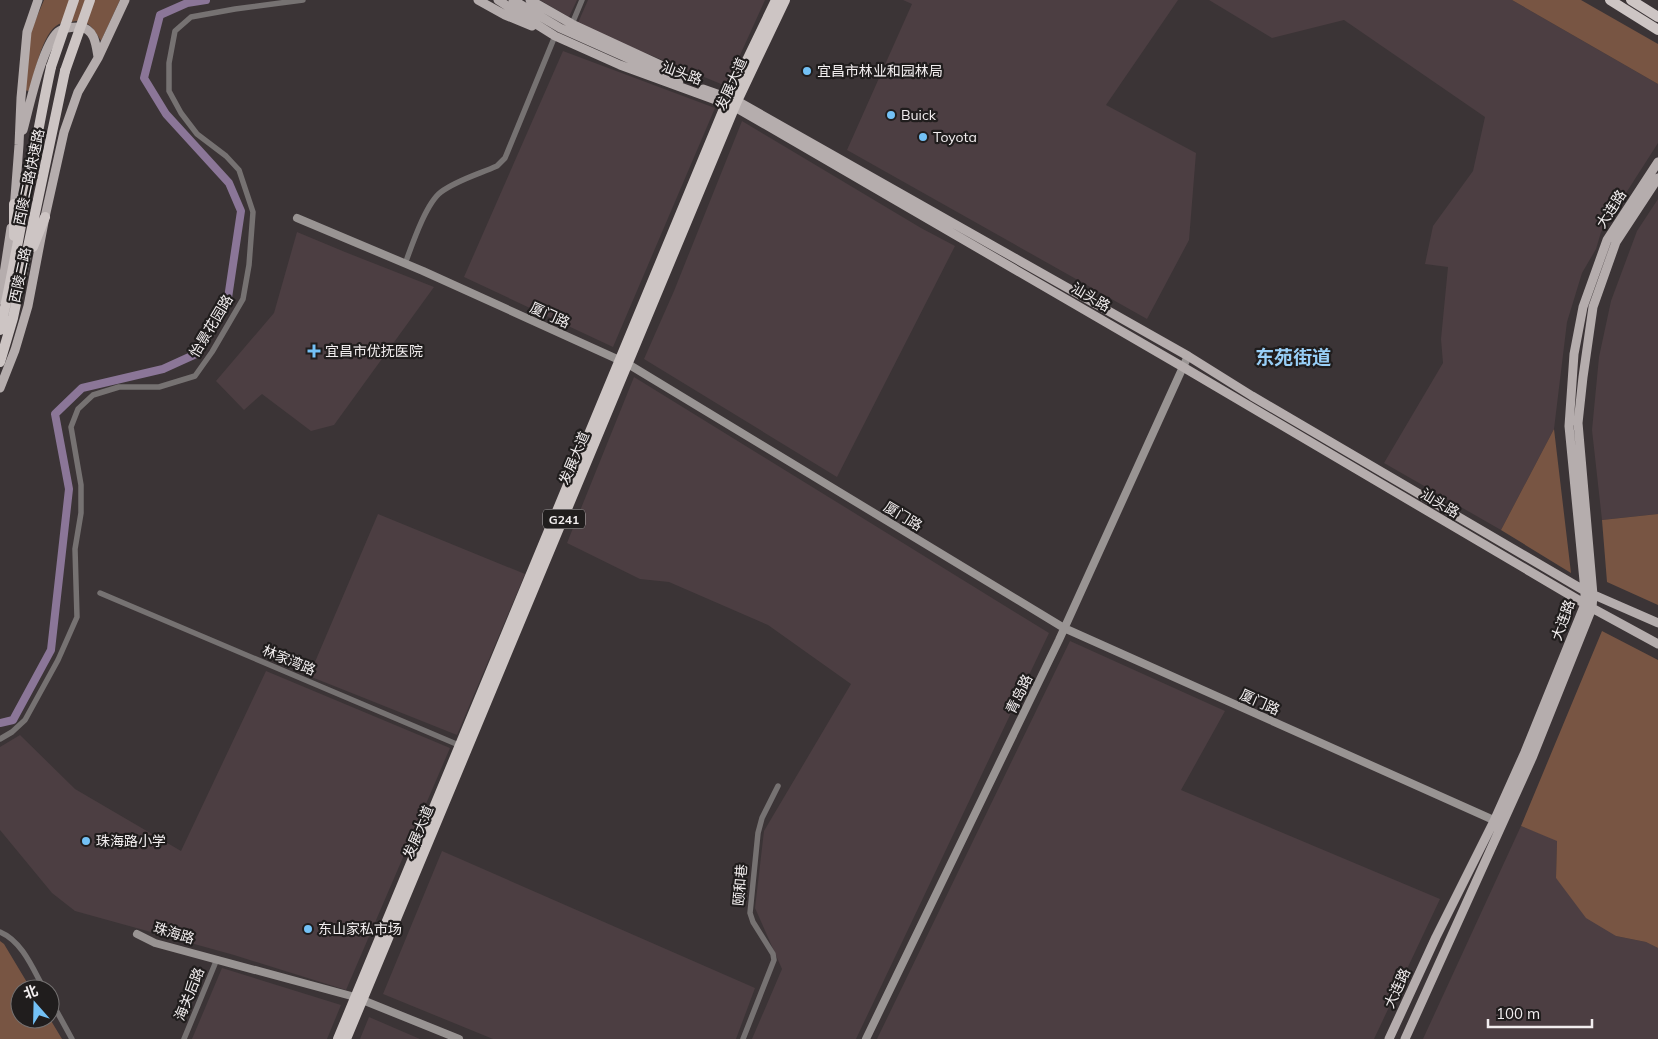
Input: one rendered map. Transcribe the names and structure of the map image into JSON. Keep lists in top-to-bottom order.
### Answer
{
  "streets": {
    "highway": ["发展大道", "西陵二路快速路", "G241"],
    "main road": ["汕头路", "大连路", "西陵二路"],
    "street": [
      "厦门路",
      "怡景花园路",
      "林家湾路",
      "青岛路",
      "颐和巷",
      "珠海路",
      "海关后路"
    ]
  },
  "crossings": [
    ["汕头路", "发展大道"],
    ["汕头路", "大连路"],
    ["汕头路", "青岛路"],
    ["发展大道", "厦门路"],
    ["发展大道", "林家湾路"],
    ["发展大道", "珠海路"],
    ["大连路", "厦门路"],
    ["厦门路", "青岛路"],
    ["珠海路", "海关后路"]
  ],
  "districts": ["东苑街道"],
  "places": {
    "other": [
      "宜昌市林业和园林局",
      "Buick",
      "Toyota",
      "珠海路小学",
      "东山家私市场"
    ],
    "health": ["宜昌市优抚医院"]
  },
  "scale_bar": "100 m",
  "north": "top"
}
